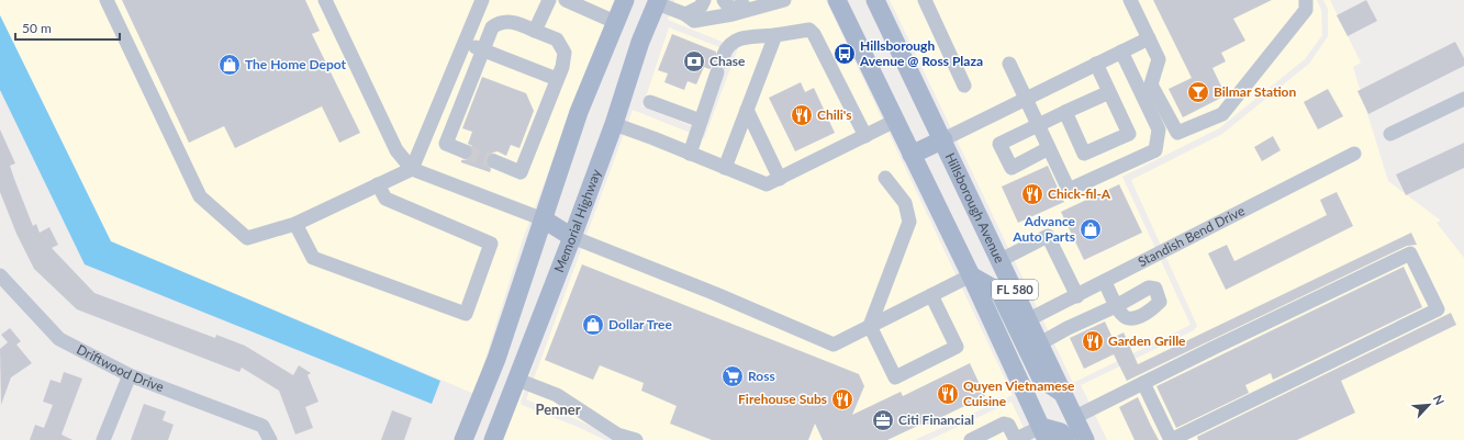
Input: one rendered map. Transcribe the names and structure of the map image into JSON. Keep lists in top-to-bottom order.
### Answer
{
  "streets": {
    "main road": ["Hillsborough Avenue", "Memorial Highway", "FL 580"],
    "street": ["Standish Bend Drive", "Driftwood Drive"]
  },
  "crossings": [
    ["Hillsborough Avenue", "Standish Bend Drive"]
  ],
  "districts": ["Penner"],
  "places": {
    "bus stop": ["Hillsborough Avenue @ Ross Plaza"],
    "bank": ["Chase"],
    "shop": ["The Home Depot", "Advance Auto Parts", "Dollar Tree"],
    "bar": ["Bilmar Station"],
    "restaurant": [
      "Chili's",
      "Chick-fil-A",
      "Garden Grille",
      "Quyen Vietnamese Cuisine",
      "Firehouse Subs"
    ],
    "supermarket": ["Ross"],
    "office": ["Citi Financial"]
  },
  "scale_bar": "50 m",
  "north": "top right"
}
